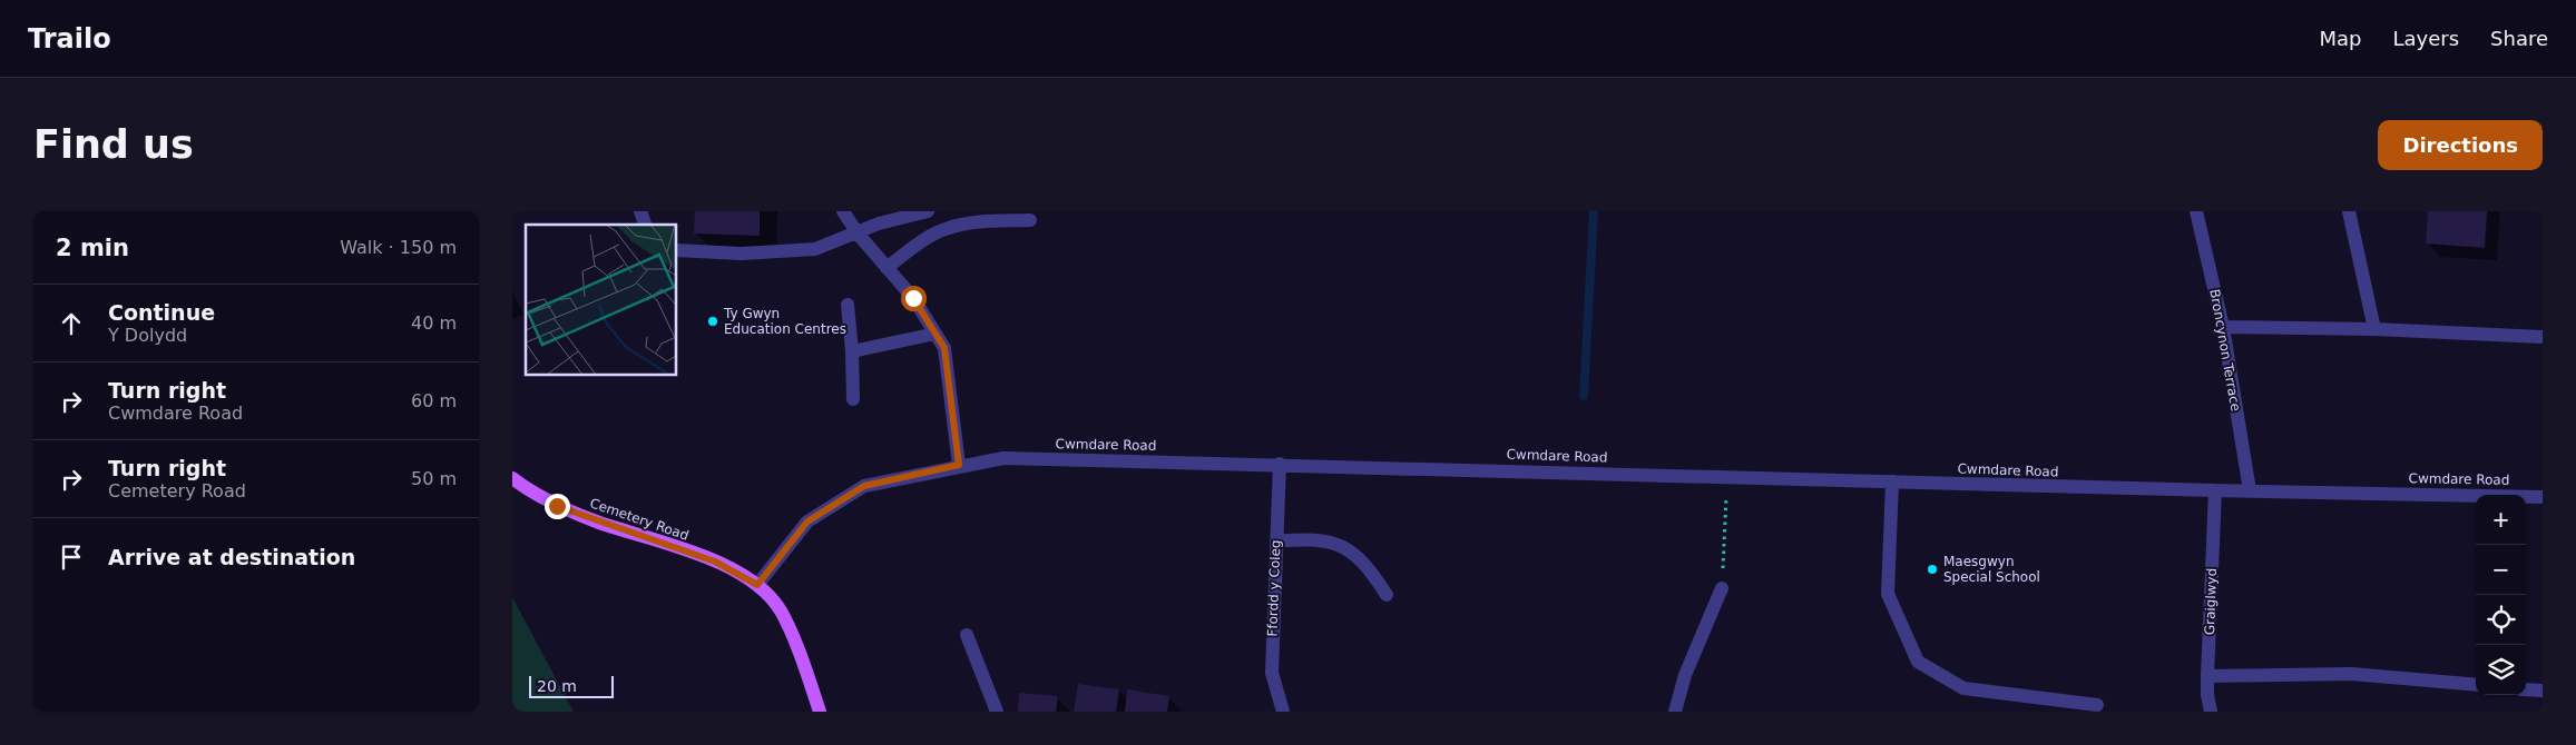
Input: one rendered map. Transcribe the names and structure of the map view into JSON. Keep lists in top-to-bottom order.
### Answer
{
  "streets": {
    "main road": ["Cemetery Road"],
    "street": [
      "Broncynon Terrace",
      "Cwmdare Road",
      "Ffordd y Coleg",
      "Graiglwyd"
    ]
  },
  "crossings": [
    ["Broncynon Terrace", "Cwmdare Road"],
    ["Cwmdare Road", "Cemetery Road"],
    ["Cwmdare Road", "Ffordd y Coleg"],
    ["Cwmdare Road", "Graiglwyd"]
  ],
  "places": ["Ty Gwyn Education Centres", "Maesgwyn Special School"],
  "scale_bar": "20 m",
  "page": {
    "header": "Trailo",
    "nav": ["Map", "Layers", "Share"],
    "buttons": "Directions",
    "title": "Find us",
    "heading": ["2 min", "Walk · 150 m"],
    "list": [
      ["Continue", "Y Dolydd", "40 m"],
      ["Turn right", "Cwmdare Road", "60 m"],
      ["Turn right", "Cemetery Road", "50 m"],
      "Arrive at destination"
    ],
    "map_buttons": ["+", "−"],
    "scale": "20 m"
  }
}
